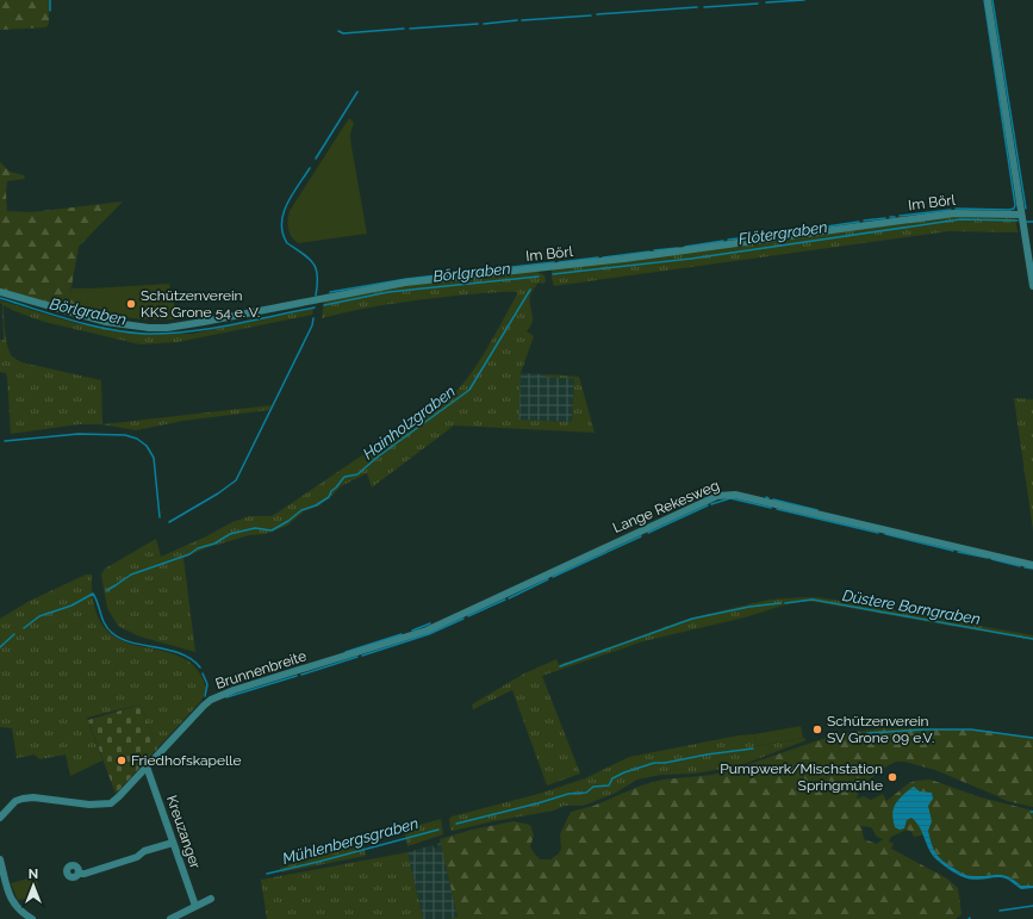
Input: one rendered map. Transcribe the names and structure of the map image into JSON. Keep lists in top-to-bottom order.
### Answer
{
  "streets": {
    "street": [
      "Im Börl",
      "Lange Rekesweg",
      "Brunnenbreite",
      "Kreuzanger"
    ]
  },
  "crossings": [
    ["Lange Rekesweg", "Brunnenbreite"],
    ["Brunnenbreite", "Kreuzanger"]
  ],
  "water": [
    "Flötergraben",
    "Börlgraben",
    "Hainholzgraben",
    "Düstere Borngraben",
    "Mühlenbergsgraben"
  ],
  "places": [
    "Schützenverein KKS Grone 54 e. V.",
    "Schützenverein SV Grone 09 e.V.",
    "Friedhofskapelle",
    "Pumpwerk/Mischstation Springmühle"
  ],
  "north": "top"
}
